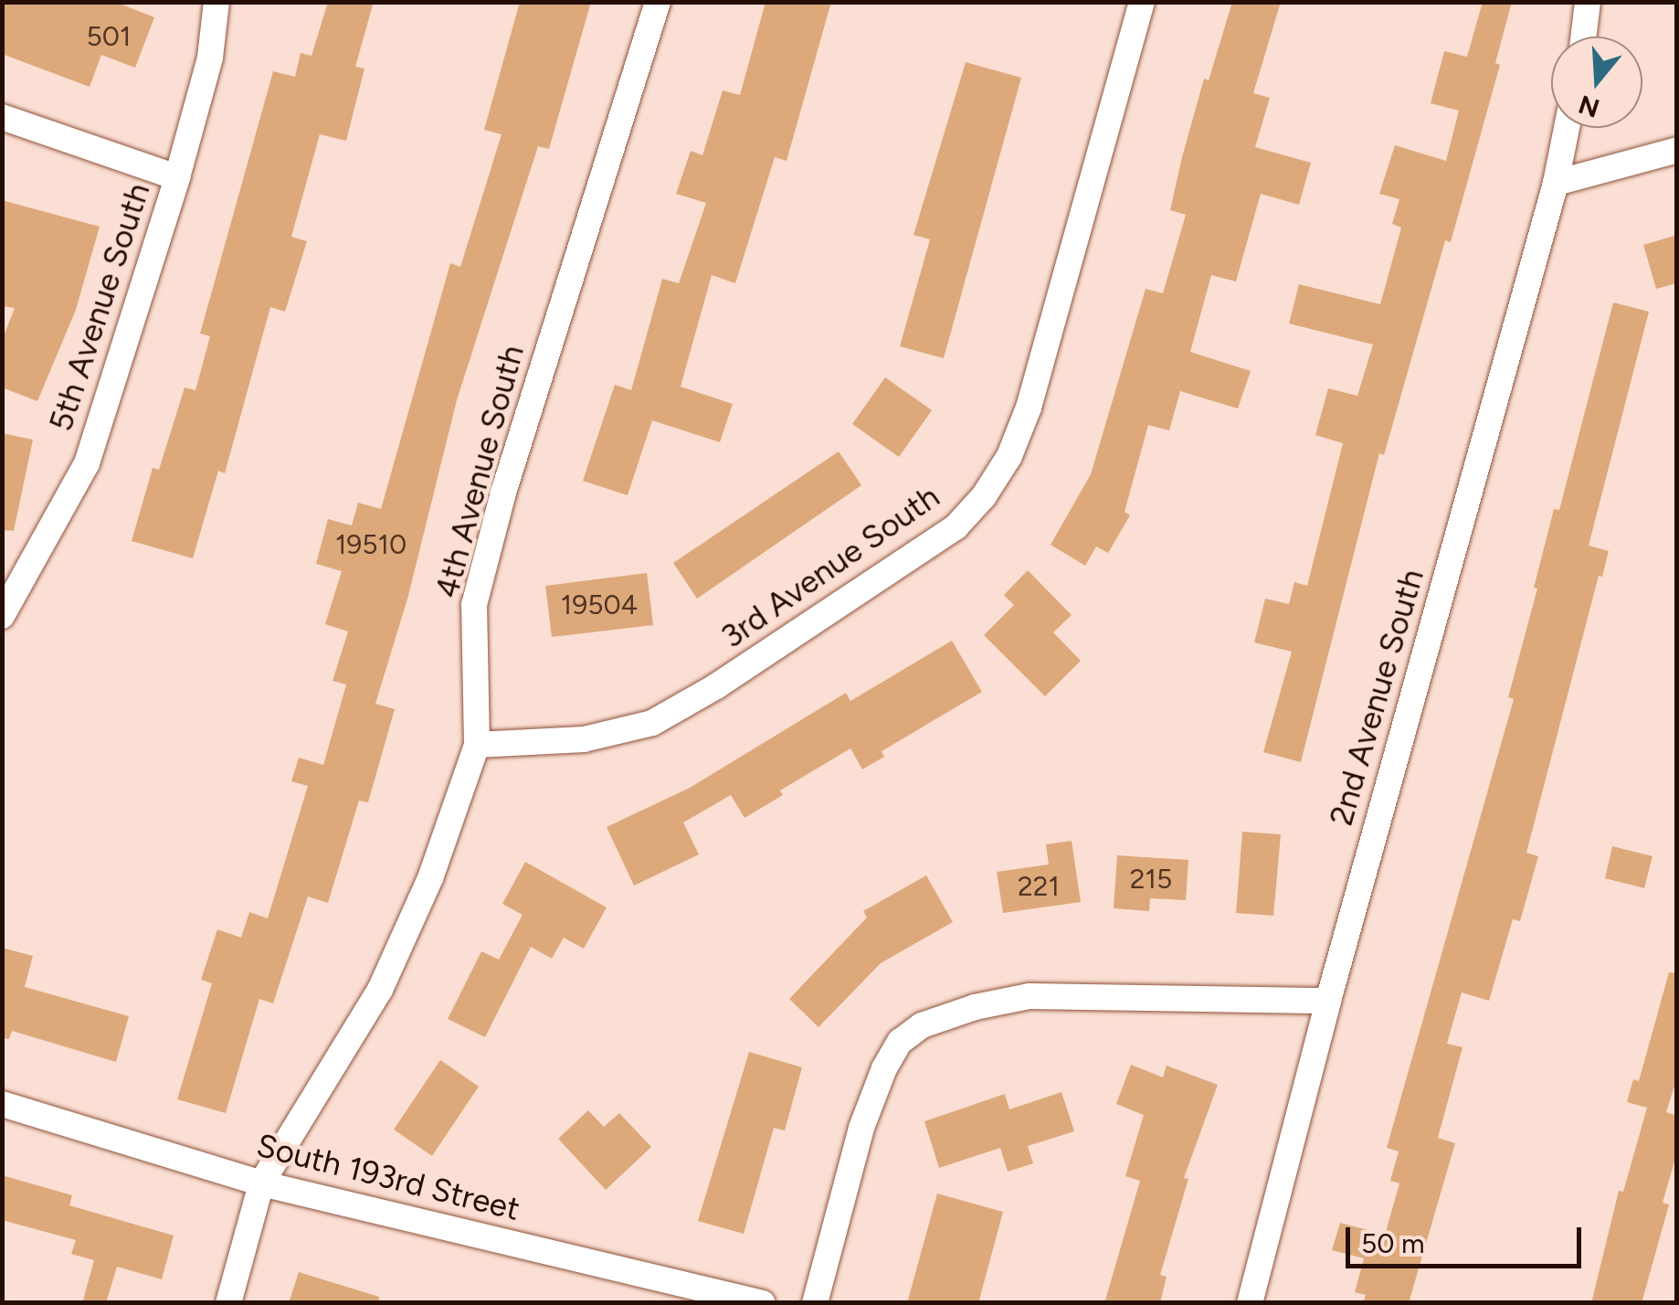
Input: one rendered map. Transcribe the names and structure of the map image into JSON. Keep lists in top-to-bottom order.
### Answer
{
  "streets": {
    "street": [
      "5th Avenue South",
      "4th Avenue South",
      "3rd Avenue South",
      "2nd Avenue South",
      "South 193rd Street"
    ]
  },
  "crossings": [
    ["4th Avenue South", "3rd Avenue South"],
    ["4th Avenue South", "South 193rd Street"]
  ],
  "house_numbers": [
    "501",
    "19510",
    "19504",
    "215",
    "221"
  ],
  "scale_bar": "50 m",
  "north": "bottom"
}
